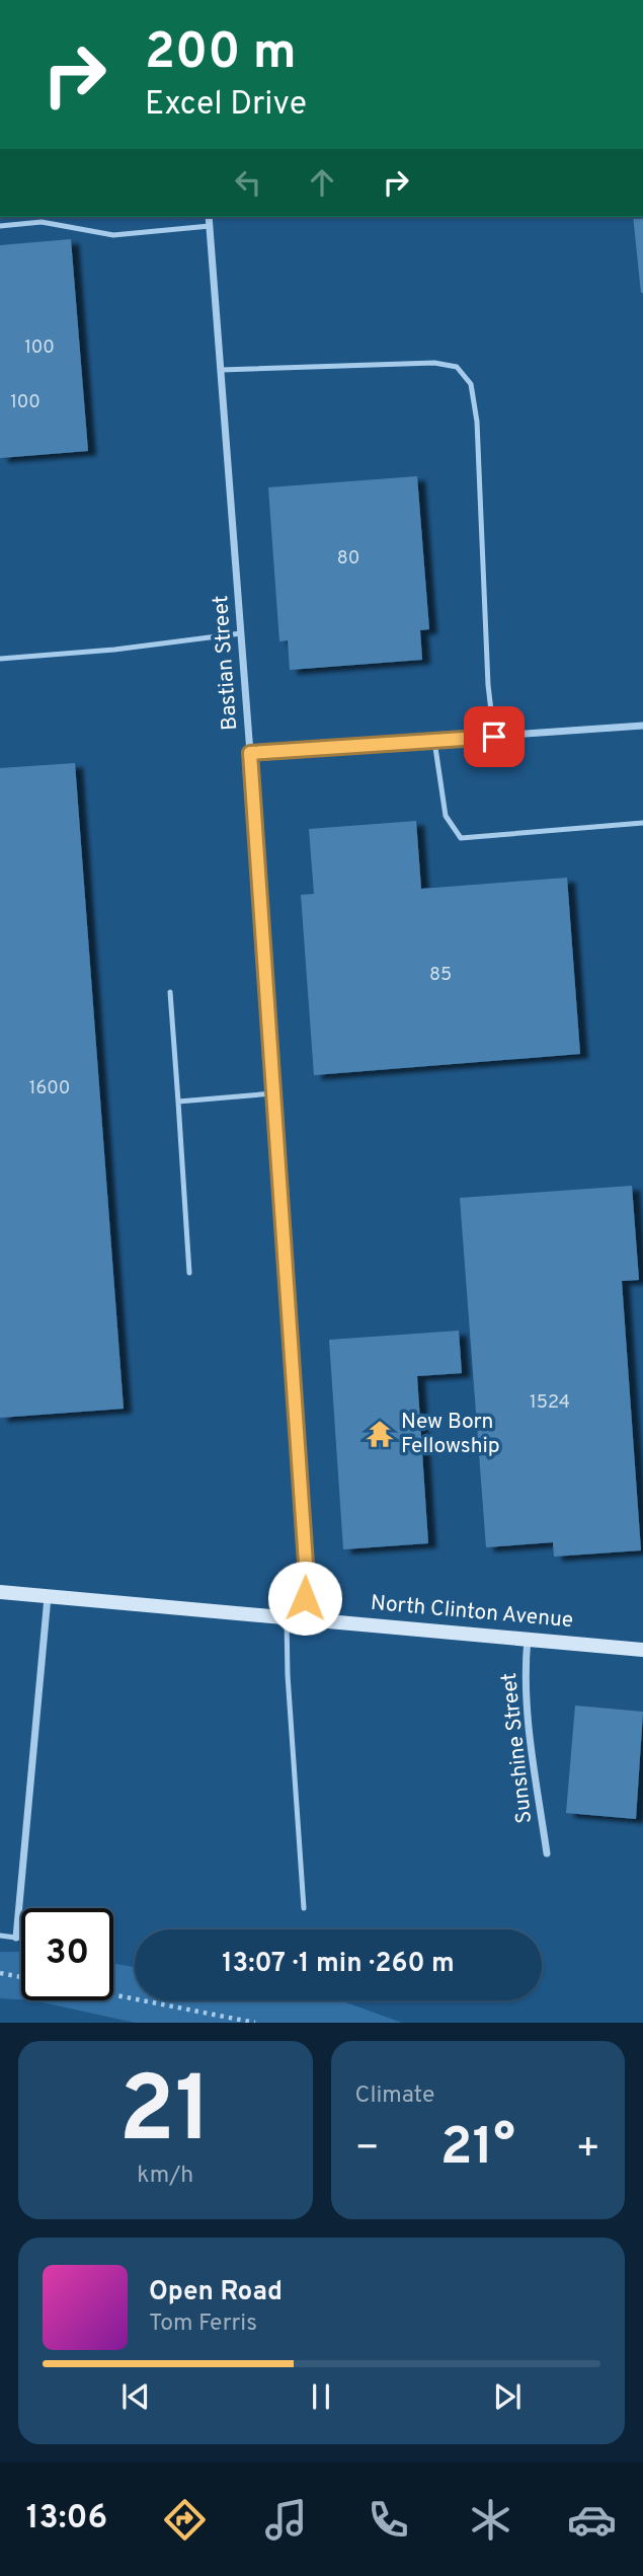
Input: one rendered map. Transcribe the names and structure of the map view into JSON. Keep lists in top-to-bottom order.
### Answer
{
  "streets": {
    "street": ["Bastian Street", "North Clinton Avenue", "Sunshine Street"]
  },
  "crossings": [
    ["Bastian Street", "North Clinton Avenue"],
    ["North Clinton Avenue", "Sunshine Street"]
  ],
  "places": {
    "temple": ["New Born Fellowship"]
  },
  "house_numbers": [
    "100",
    "100",
    "80",
    "85",
    "1600",
    "1524"
  ],
  "page": {
    "turn": ["200 m", "Excel Drive"],
    "limit": "30",
    "trip": "13:07 · 1 min · 260 m",
    "tile": [
      ["21", "km/h"],
      "Climate"
    ],
    "heat": ["−", "21°", "+"],
    "song": ["Open Road", "Tom Ferris"],
    "tabs": "13:06"
  }
}
